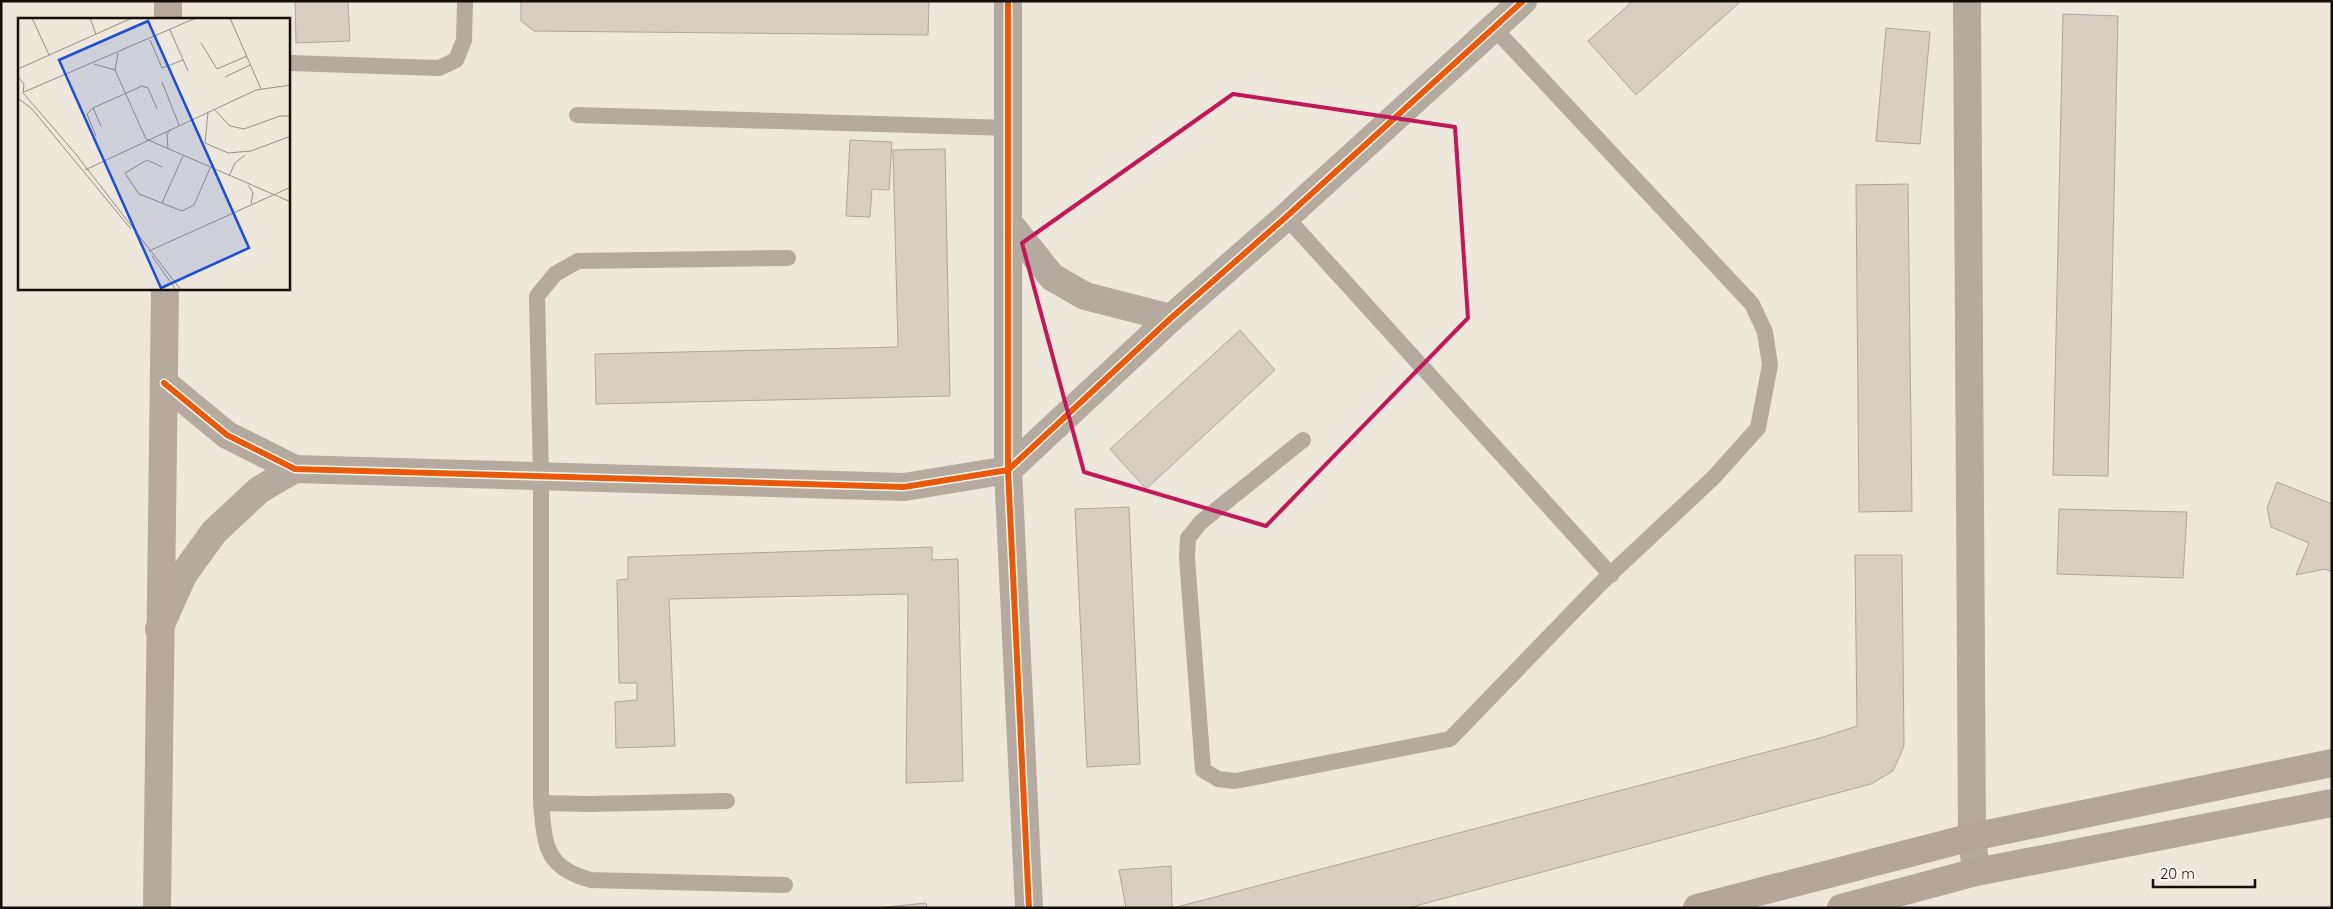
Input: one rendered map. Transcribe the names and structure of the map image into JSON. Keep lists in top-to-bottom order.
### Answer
{
  "scale_bar": "20 m"
}
